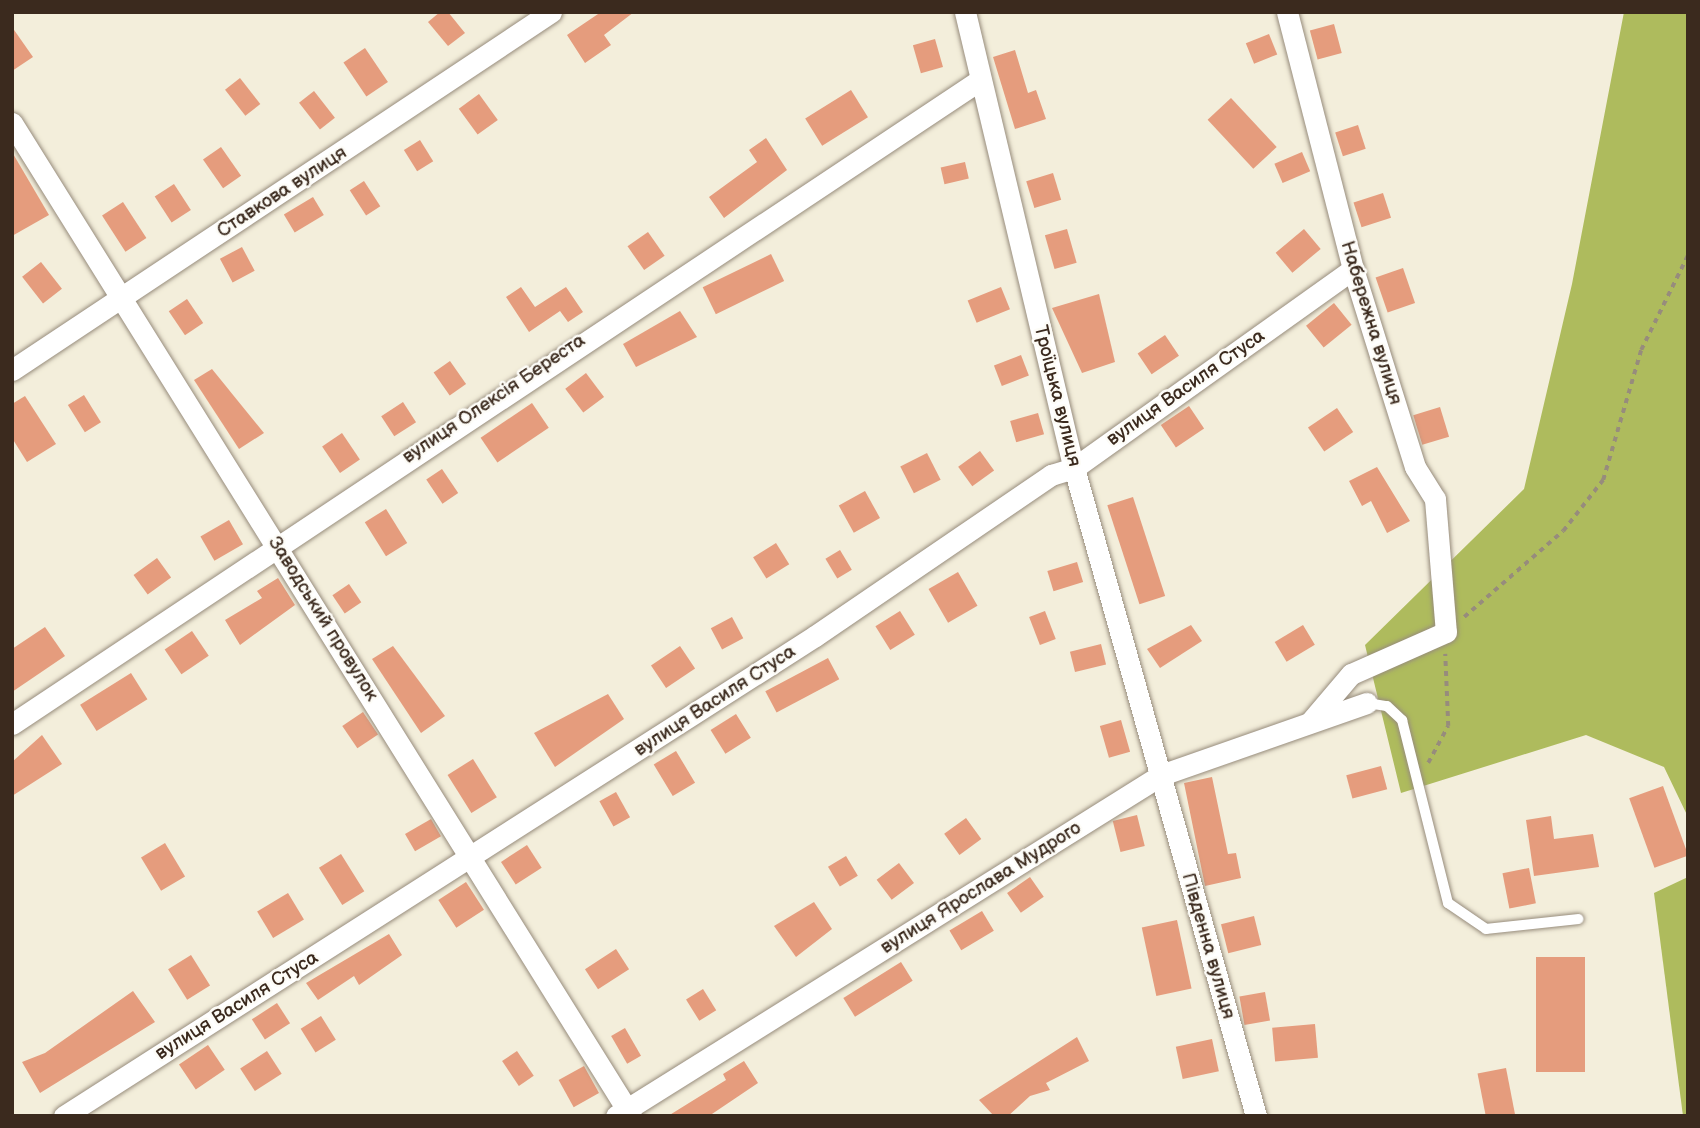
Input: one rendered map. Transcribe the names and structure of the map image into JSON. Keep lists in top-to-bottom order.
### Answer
{
  "streets": {
    "street": [
      "Ставкова вулиця",
      "Набережна вулиця",
      "вулиця Василя Стуса",
      "Троїцька вулиця",
      "вулиця Олексія Береста",
      "Заводський провулок",
      "вулиця Ярослава Мудрого",
      "Південна вулиця"
    ]
  },
  "crossings": [
    ["Ставкова вулиця", "Заводський провулок"],
    ["Набережна вулиця", "вулиця Василя Стуса"],
    ["вулиця Василя Стуса", "Троїцька вулиця"],
    ["вулиця Василя Стуса", "Заводський провулок"],
    ["Троїцька вулиця", "вулиця Олексія Береста"],
    ["Троїцька вулиця", "вулиця Ярослава Мудрого"],
    ["Троїцька вулиця", "Південна вулиця"],
    ["вулиця Олексія Береста", "Заводський провулок"],
    ["Заводський провулок", "вулиця Ярослава Мудрого"],
    ["вулиця Ярослава Мудрого", "Південна вулиця"]
  ]
}
